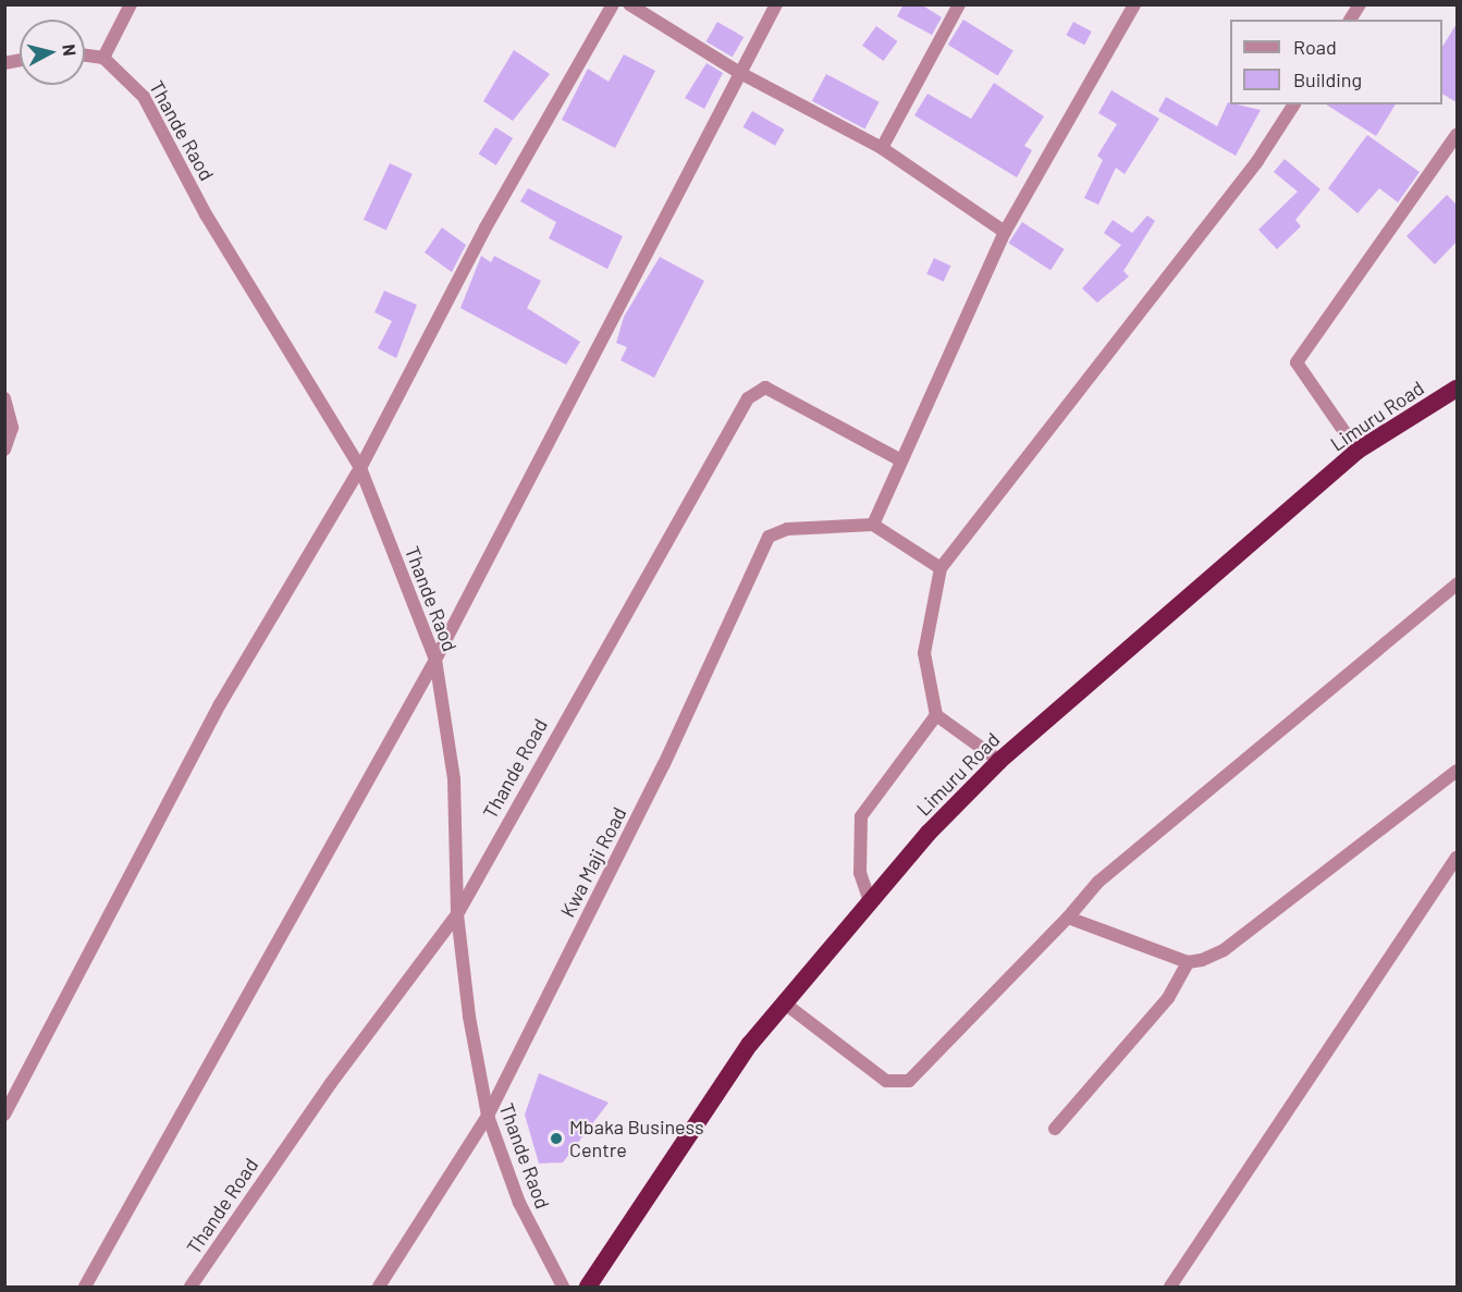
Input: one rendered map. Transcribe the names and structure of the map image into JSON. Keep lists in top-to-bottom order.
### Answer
{
  "streets": {
    "highway": ["Limuru Road"],
    "street": ["Thande Raod", "Thande Road", "Kwa Maji Road"]
  },
  "crossings": [
    ["Thande Raod", "Thande Road"],
    ["Thande Raod", "Kwa Maji Road"]
  ],
  "places": ["Mbaka Business Centre"],
  "legend": ["Road", "Building"],
  "north": "right"
}
